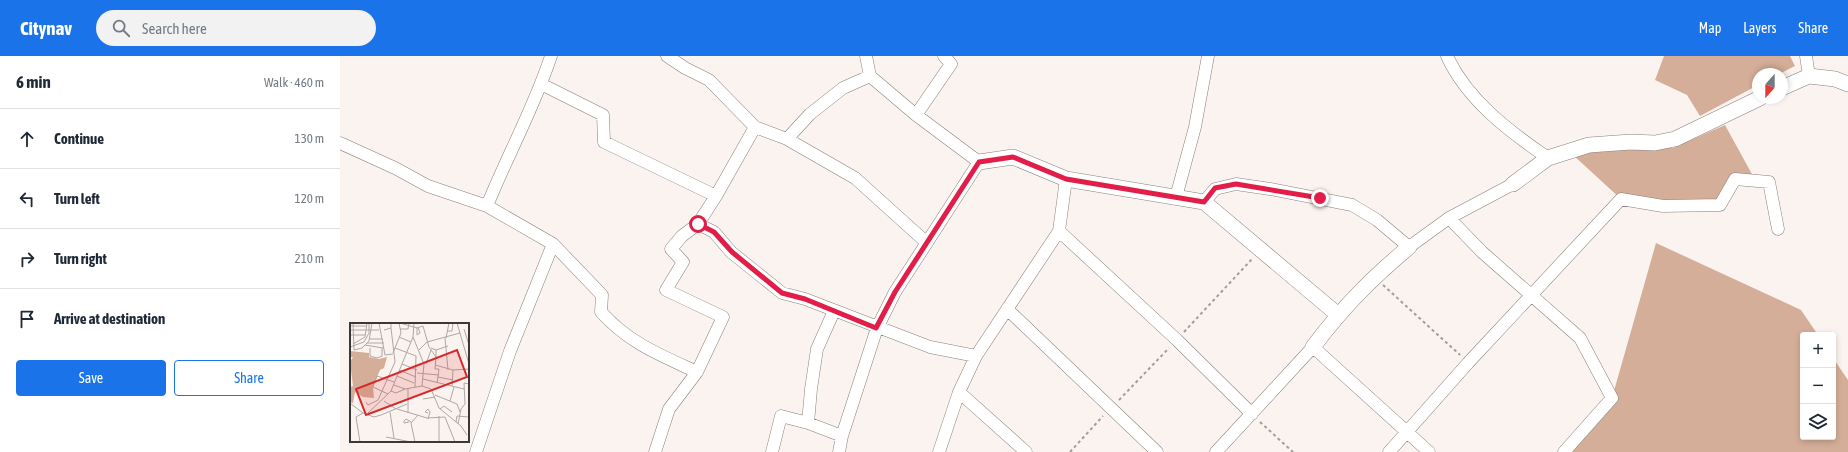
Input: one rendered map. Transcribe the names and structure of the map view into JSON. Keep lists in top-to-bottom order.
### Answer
{
  "north": "bottom",
  "page": {
    "header": "Citynav",
    "search": "Search here",
    "nav": ["Map", "Layers", "Share"],
    "heading": ["6 min", "Walk · 460 m"],
    "list": [
      ["Continue", "130 m"],
      ["Turn left", "120 m"],
      ["Turn right", "210 m"],
      "Arrive at destination"
    ],
    "map_buttons": ["+", "−"],
    "buttons": ["Save", "Share"]
  }
}
